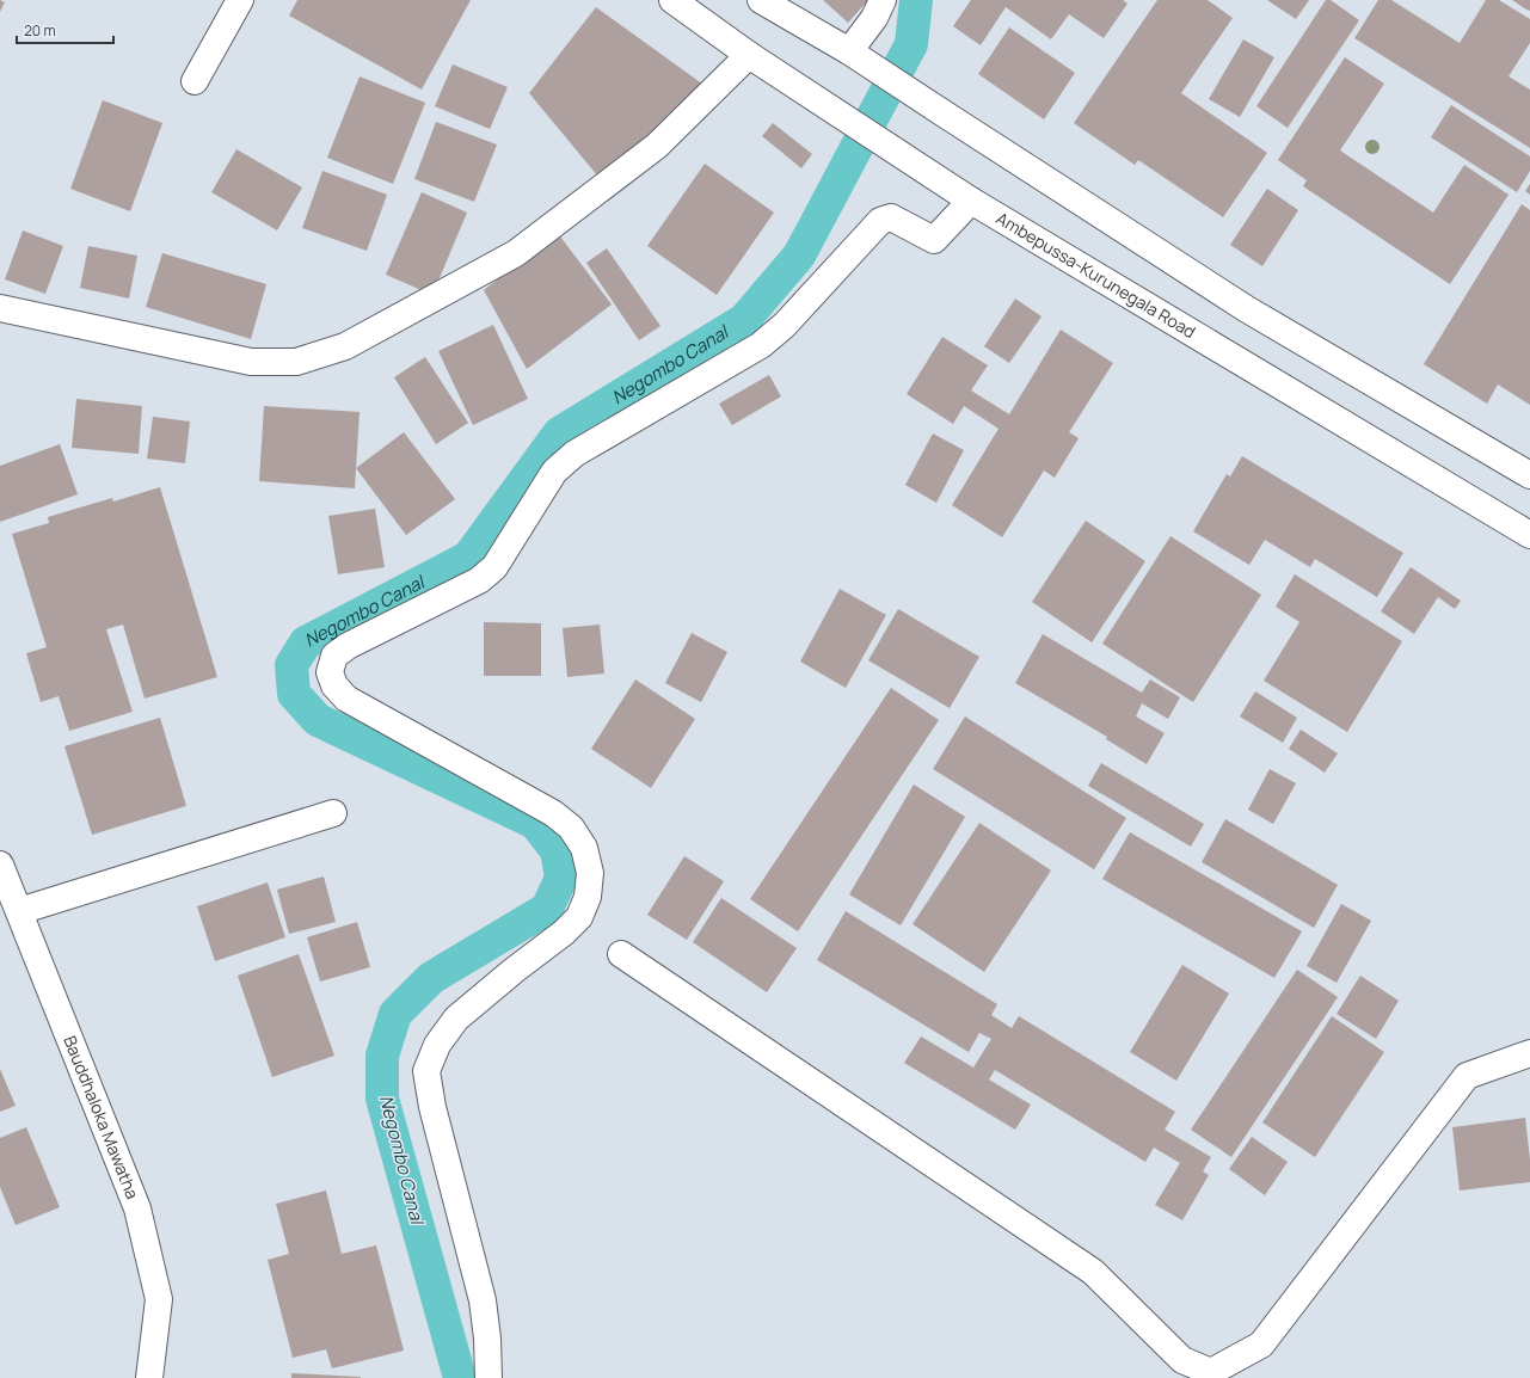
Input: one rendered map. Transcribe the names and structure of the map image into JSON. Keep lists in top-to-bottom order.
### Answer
{
  "streets": {
    "main road": ["Ambepussa-Kurunegala Road", "Bauddhaloka Mawatha"]
  },
  "water": ["Negombo Canal"],
  "scale_bar": "20 m"
}
